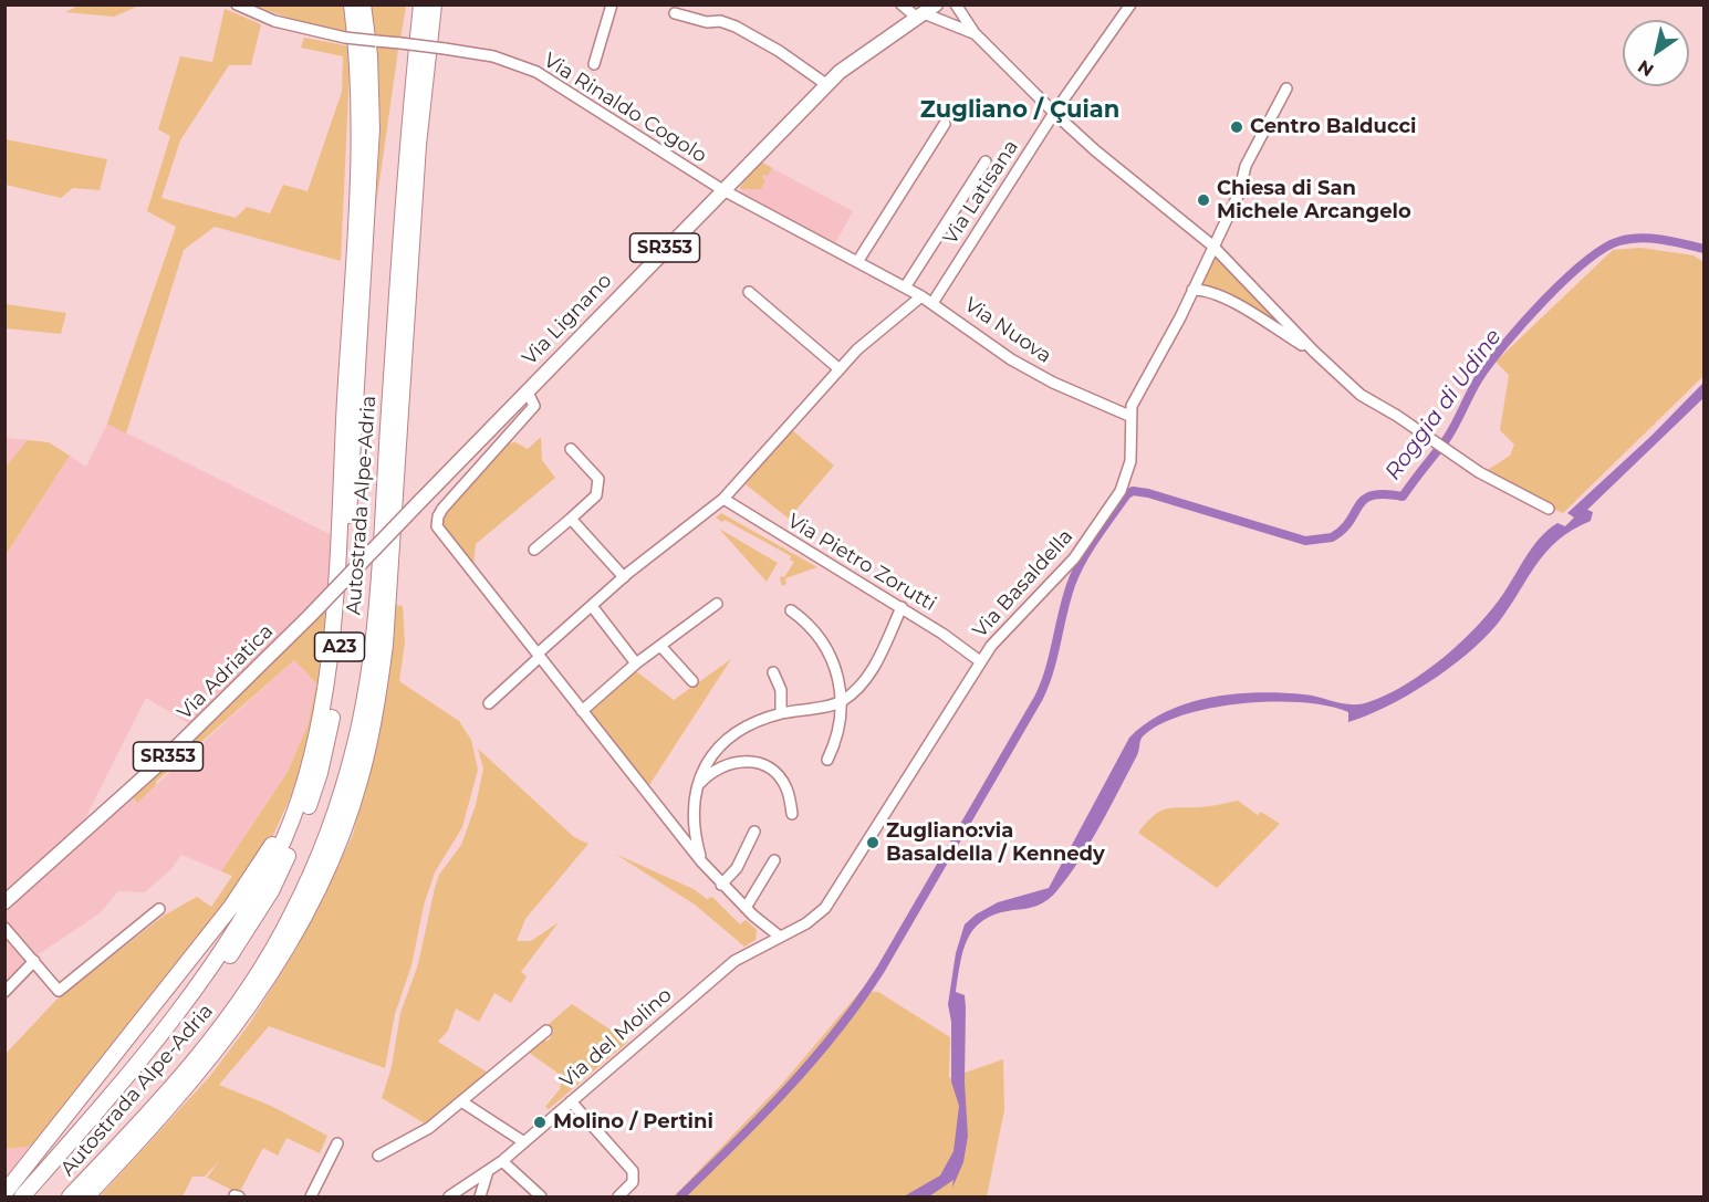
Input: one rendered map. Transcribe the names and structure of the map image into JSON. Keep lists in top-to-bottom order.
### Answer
{
  "streets": {
    "highway": ["Autostrada Alpe-Adria", "A23"],
    "main road": ["SR353", "Via Lignano", "Via Adriatica"],
    "street": [
      "Via Rinaldo Cogolo",
      "Via Latisana",
      "Via Nuova",
      "Via Pietro Zorutti",
      "Via Basaldella",
      "Via del Molino"
    ]
  },
  "crossings": [
    ["Via Rinaldo Cogolo", "Via Lignano"],
    ["Via Rinaldo Cogolo", "Via Nuova"],
    ["Via Latisana", "Via Nuova"],
    ["Via Lignano", "Via Nuova"],
    ["Via Lignano", "Via Adriatica"],
    ["Via Nuova", "Via Basaldella"],
    ["Via Pietro Zorutti", "Via Basaldella"],
    ["Via Basaldella", "Via del Molino"]
  ],
  "districts": ["Zugliano / Çuian"],
  "water": ["Roggia di Udine"],
  "places": [
    "Centro Balducci",
    "Chiesa di San Michele Arcangelo",
    "Zugliano:via Basaldella / Kennedy",
    "Molino / Pertini"
  ],
  "north": "bottom left"
}
